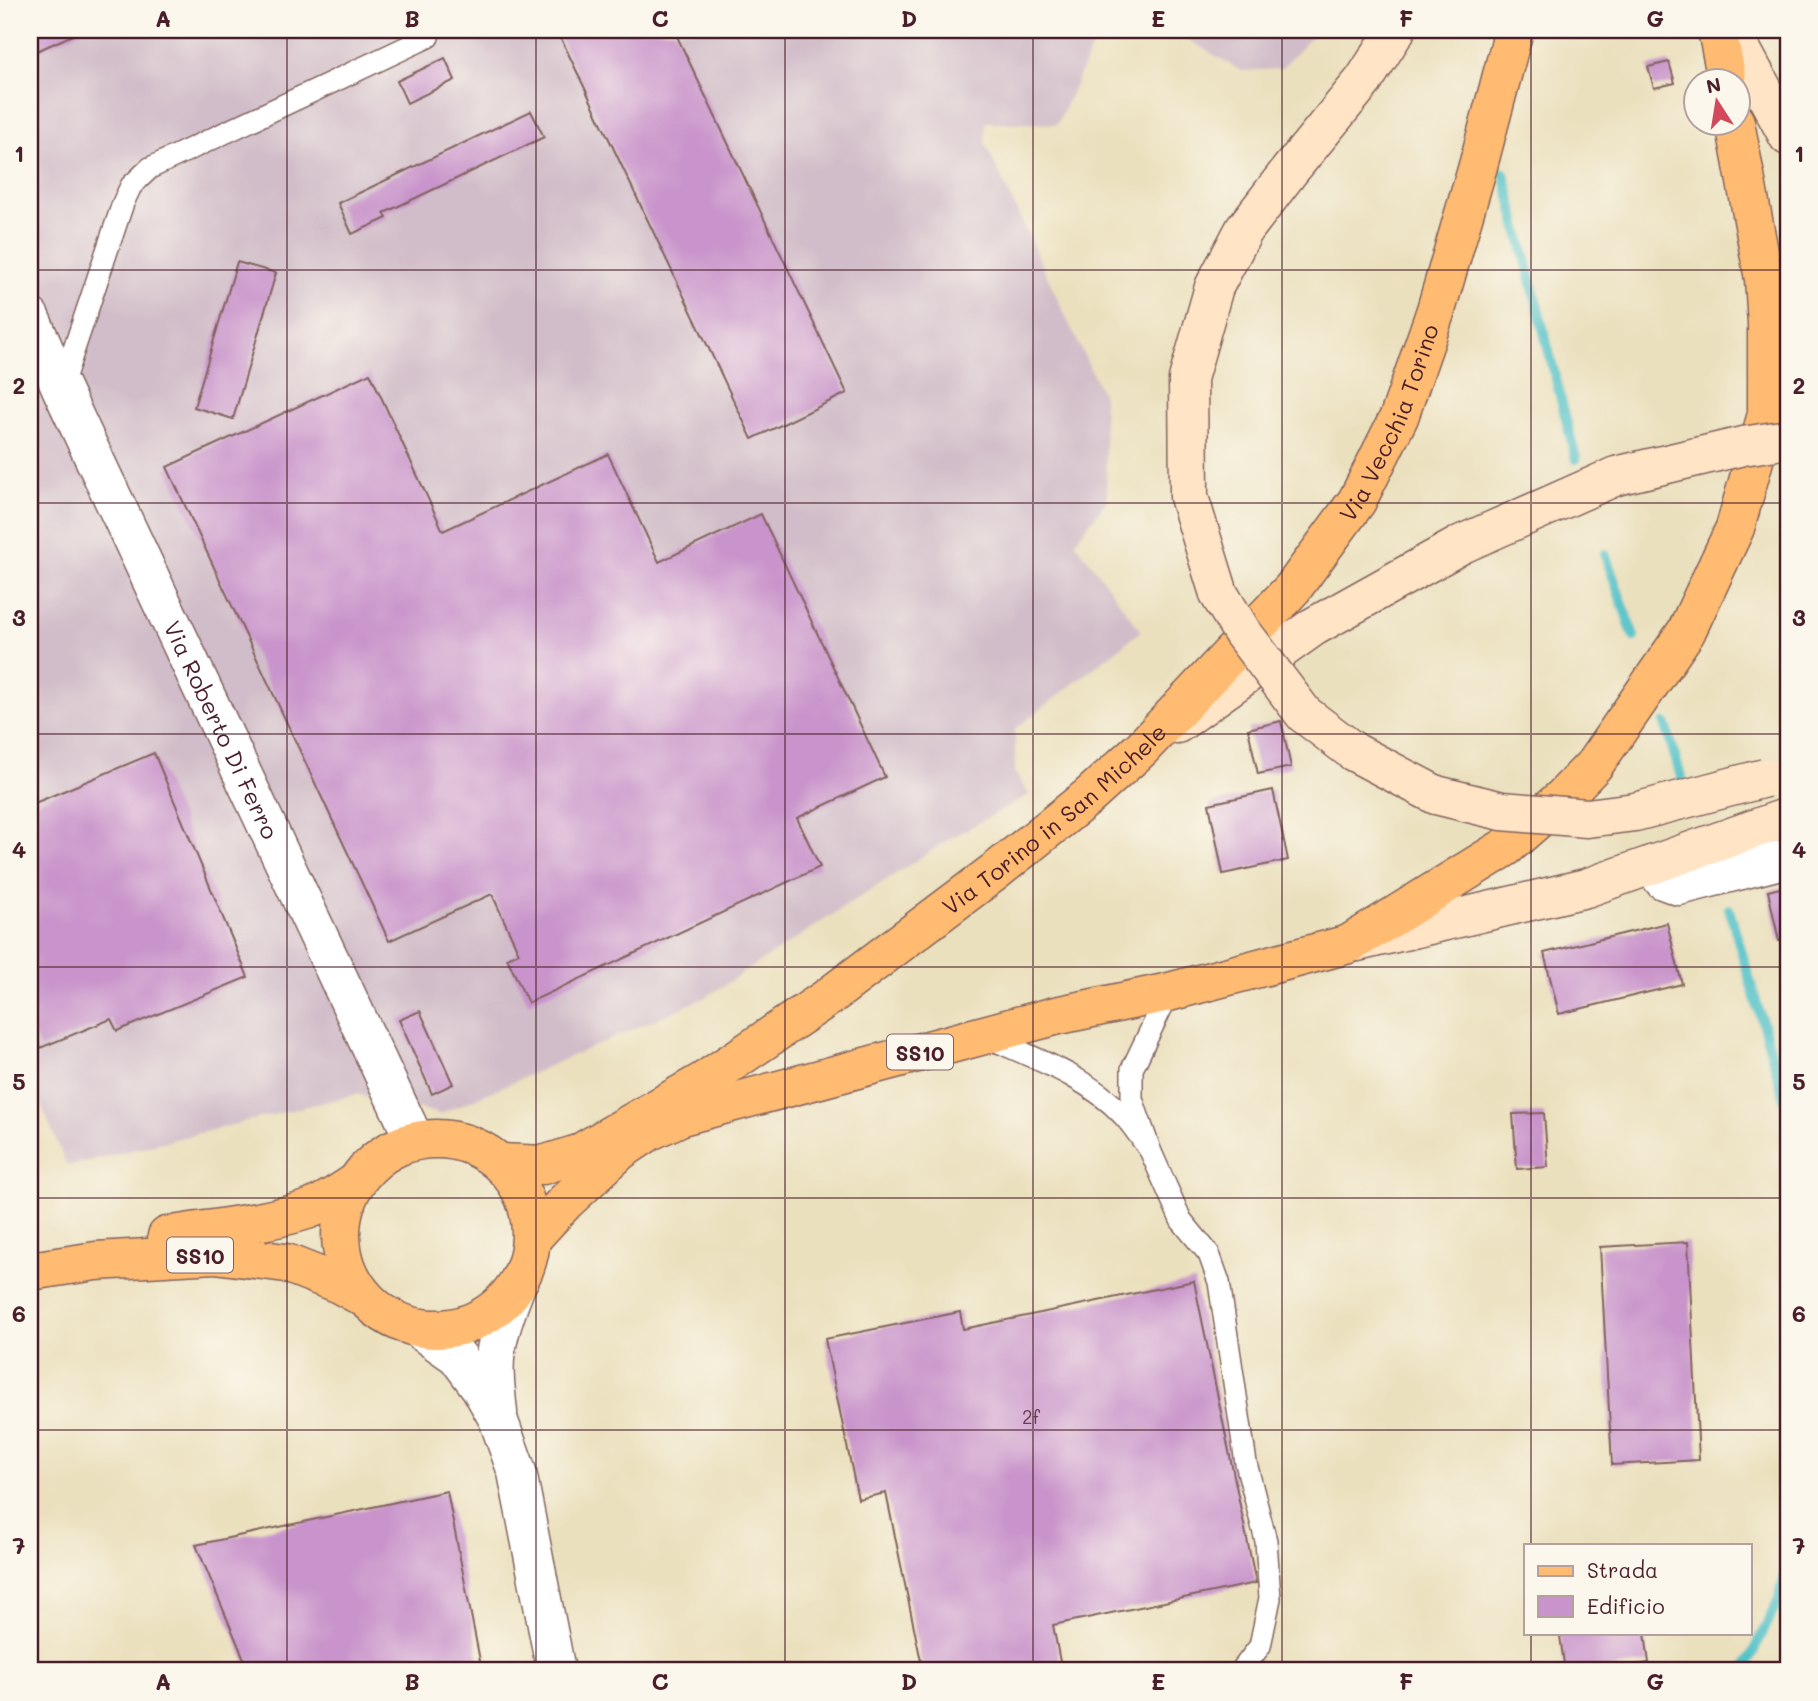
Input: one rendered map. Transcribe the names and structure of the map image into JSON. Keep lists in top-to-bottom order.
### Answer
{
  "streets": {
    "main road": ["Via Vecchia Torino", "Via Torino in San Michele", "SS10"],
    "street": ["Via Roberto Di Ferro"]
  },
  "crossings": [
    ["Via Vecchia Torino", "Via Torino in San Michele"],
    ["Via Roberto Di Ferro", "Via Torino in San Michele"],
    ["Via Torino in San Michele", "SS10"]
  ],
  "house_numbers": ["2f"],
  "legend": ["Strada", "Edificio"],
  "north": "top",
  "grid": {
    "columns": [
      "A",
      "B",
      "C",
      "D",
      "E",
      "F",
      "G"
    ],
    "rows": [
      "1",
      "2",
      "3",
      "4",
      "5",
      "6",
      "7"
    ]
  }
}
